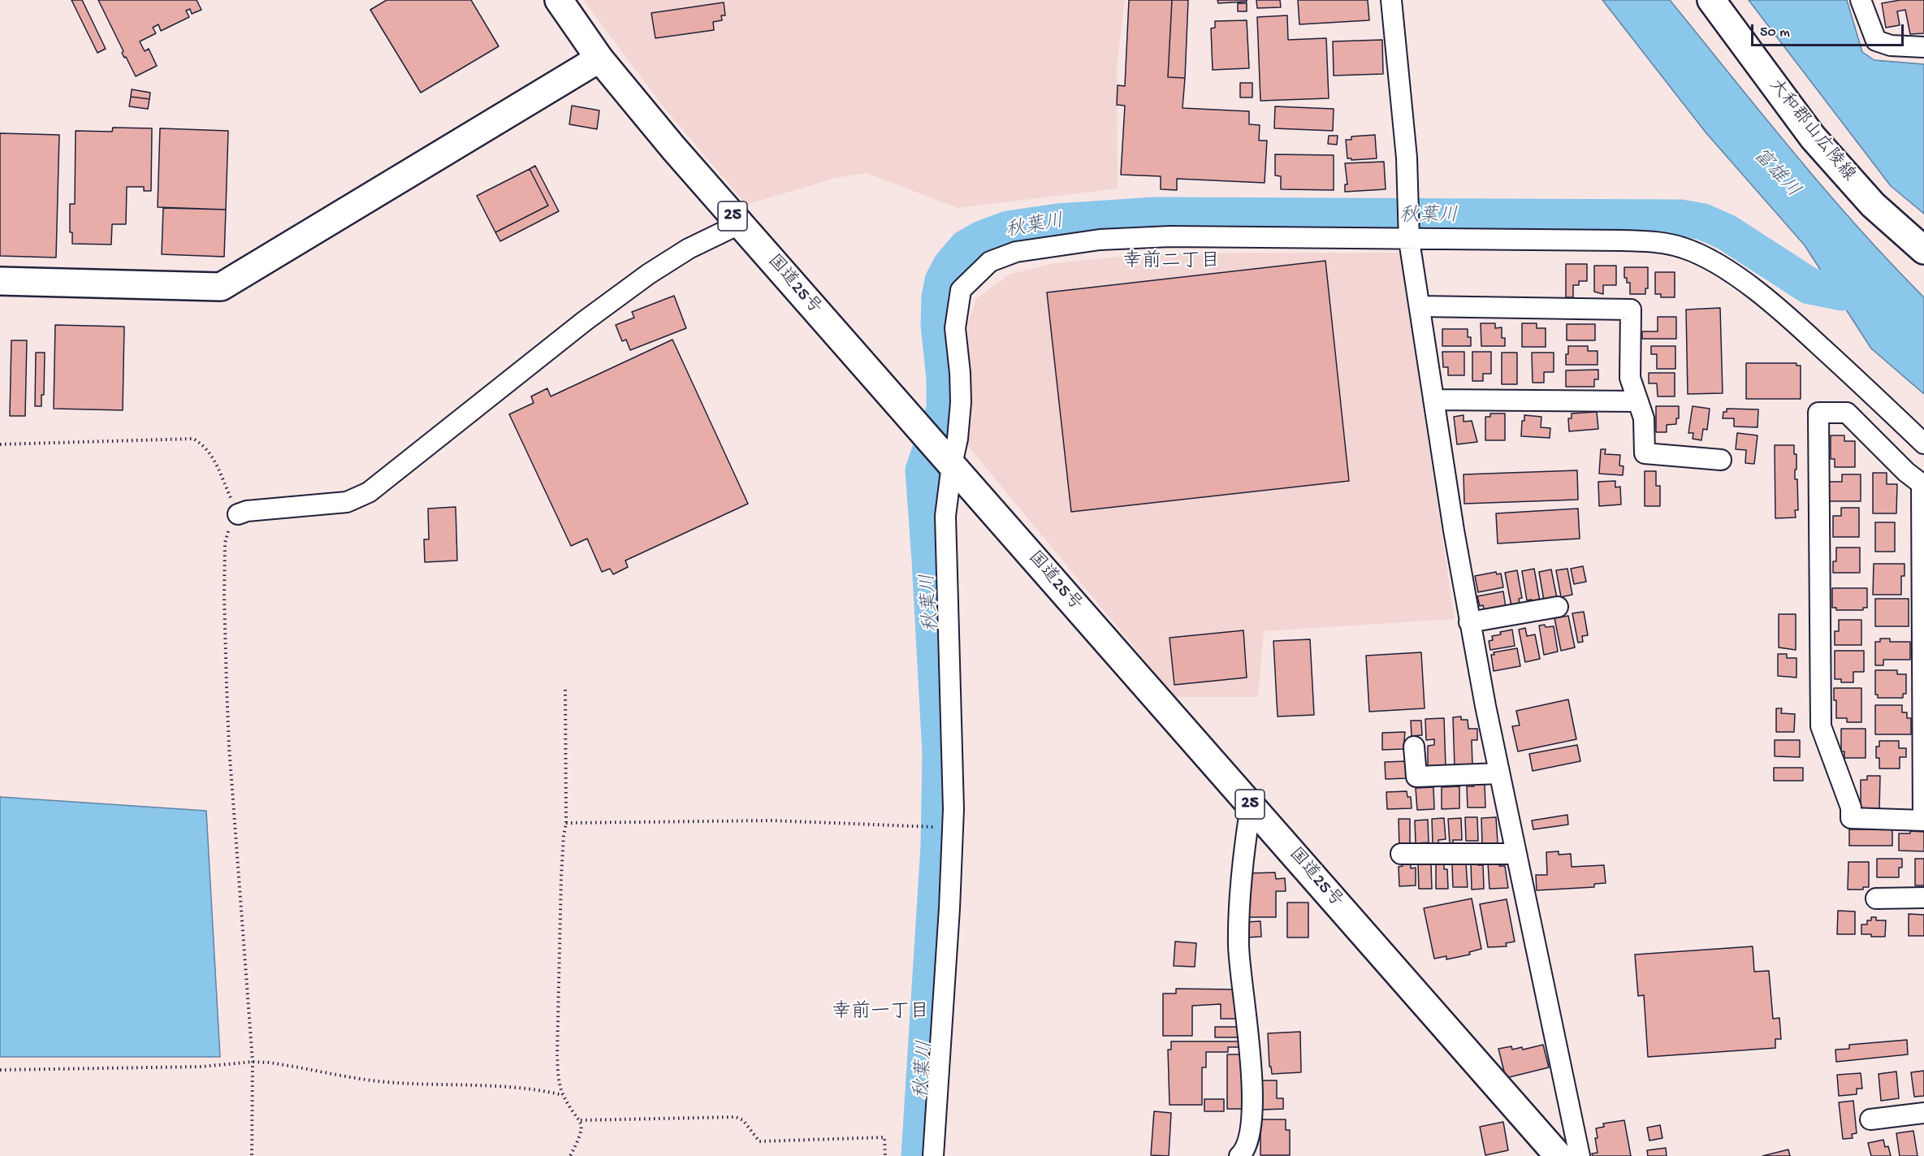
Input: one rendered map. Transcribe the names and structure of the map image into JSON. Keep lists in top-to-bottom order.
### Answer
{
  "streets": {
    "main road": ["大和郡山広陵線", "25", "国道25号"]
  },
  "districts": ["幸前二丁目", "幸前一丁目"],
  "water": ["富雄川", "秋葉川"],
  "scale_bar": "50 m"
}
